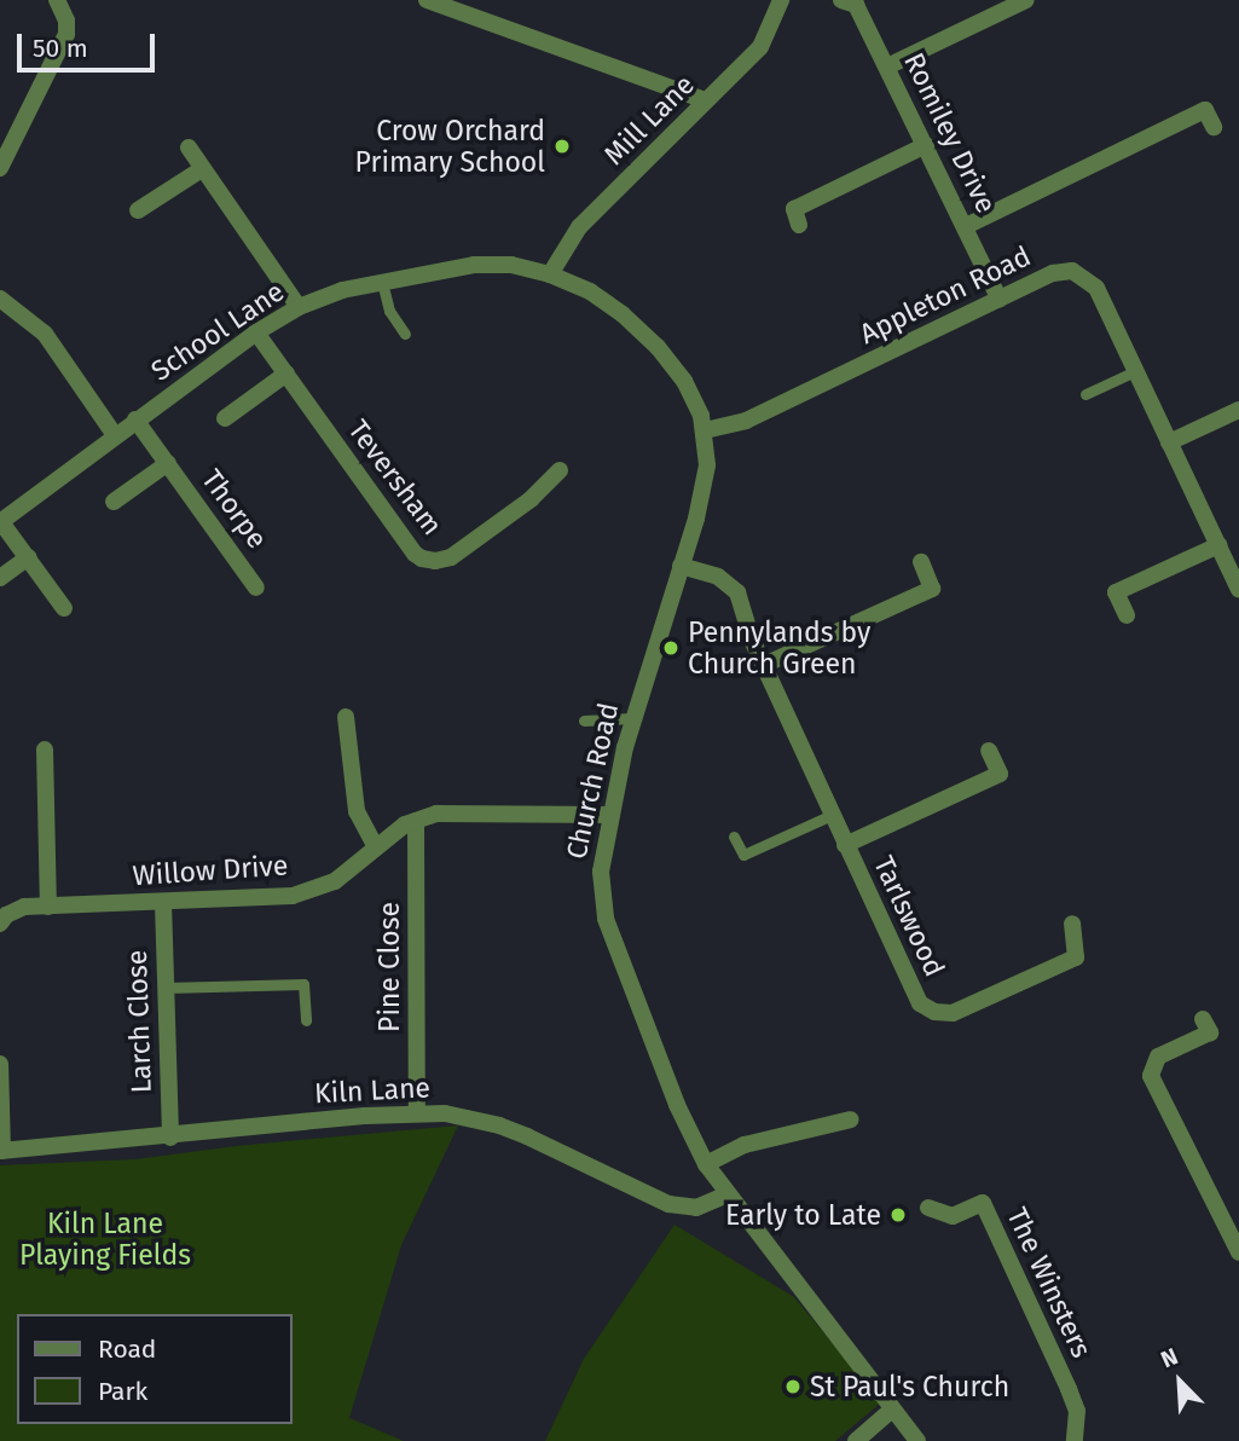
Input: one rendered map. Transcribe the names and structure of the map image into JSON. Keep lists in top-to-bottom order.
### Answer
{
  "streets": {
    "street": [
      "Mill Lane",
      "Romiley Drive",
      "Appleton Road",
      "School Lane",
      "Teversham",
      "Thorpe",
      "Church Road",
      "Willow Drive",
      "Tarlswood",
      "Pine Close",
      "Larch Close",
      "Kiln Lane",
      "The Winsters"
    ]
  },
  "crossings": [
    ["Mill Lane", "School Lane"],
    ["Mill Lane", "Church Road"],
    ["Romiley Drive", "Appleton Road"],
    ["Appleton Road", "Church Road"],
    ["School Lane", "Teversham"],
    ["School Lane", "Thorpe"],
    ["School Lane", "Church Road"],
    ["Church Road", "Willow Drive"],
    ["Church Road", "Tarlswood"],
    ["Church Road", "Kiln Lane"],
    ["Willow Drive", "Pine Close"],
    ["Willow Drive", "Larch Close"],
    ["Pine Close", "Kiln Lane"],
    ["Larch Close", "Kiln Lane"]
  ],
  "parks": ["Kiln Lane Playing Fields"],
  "places": [
    "Crow Orchard Primary School",
    "Pennylands by Church Green",
    "Early to Late",
    "St Paul's Church"
  ],
  "legend": ["Road", "Park"],
  "scale_bar": "50 m",
  "north": "top left"
}
